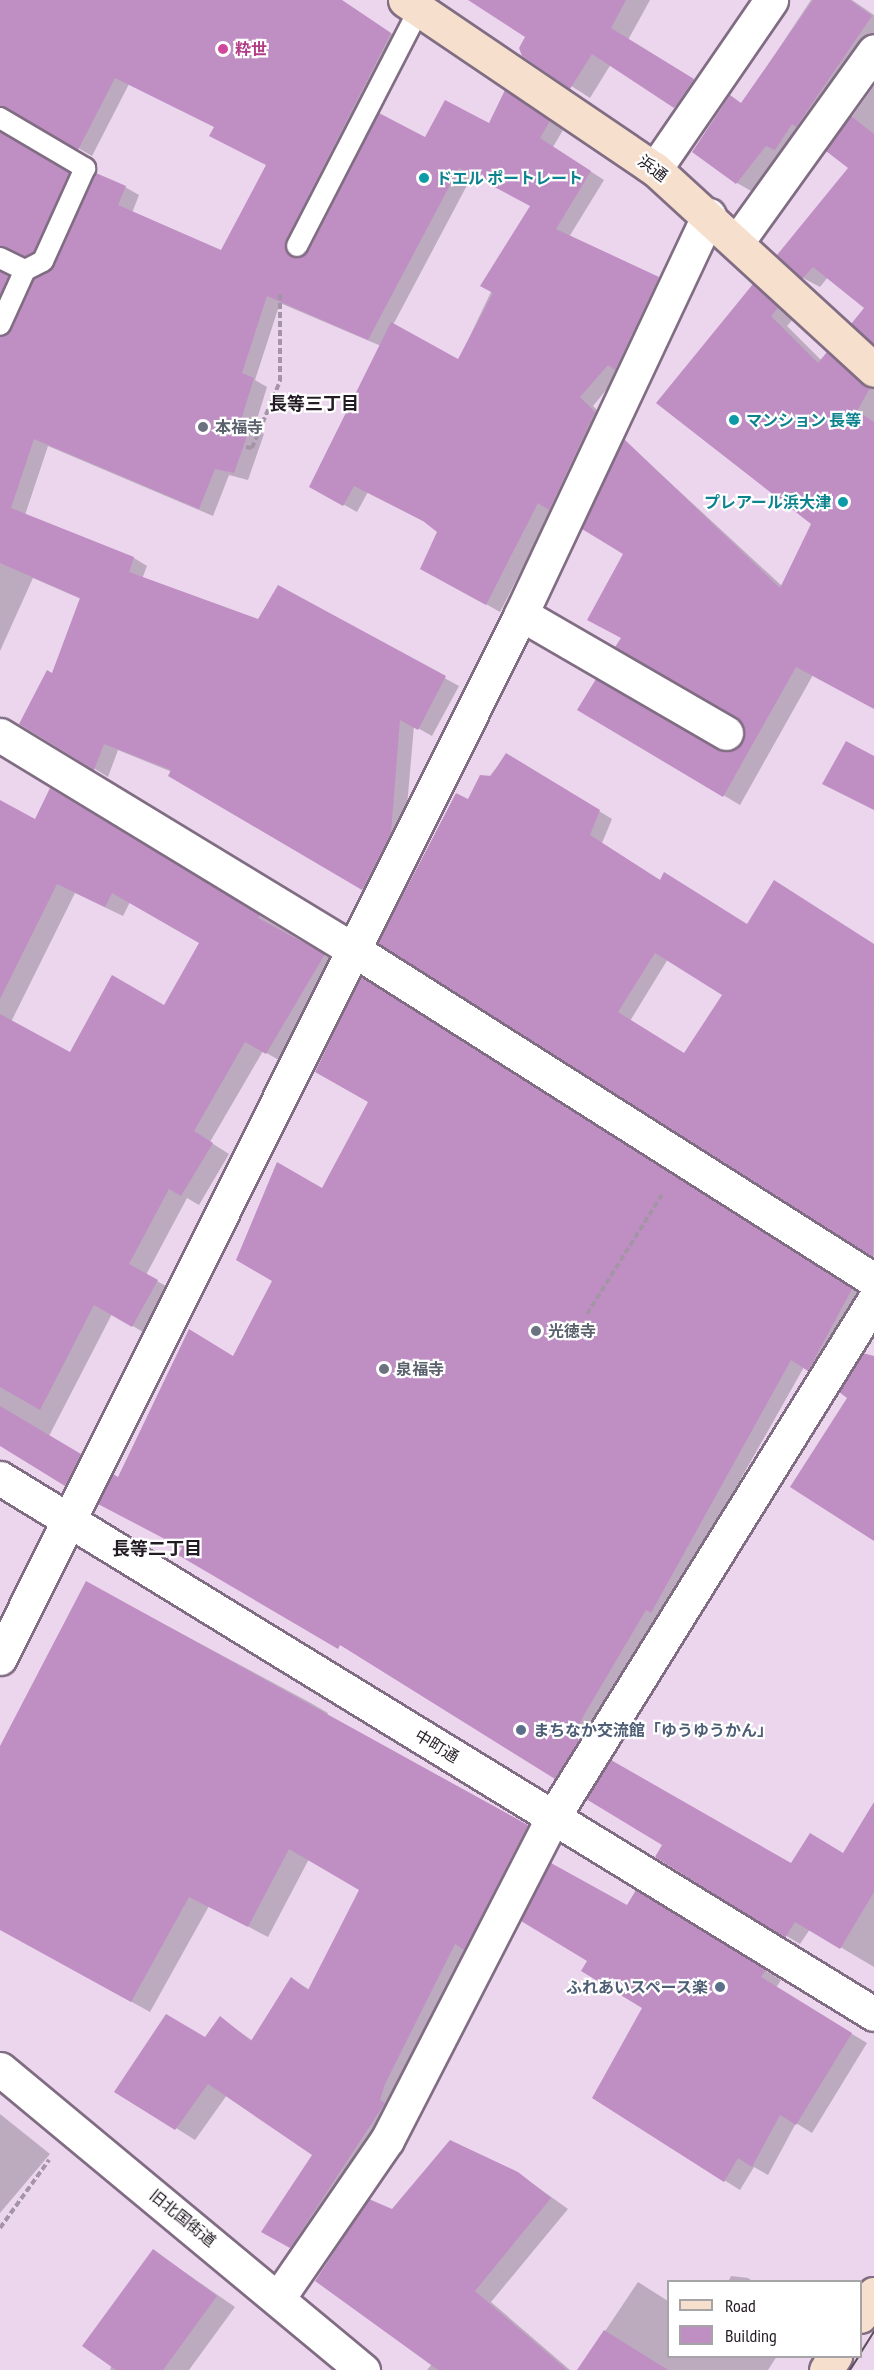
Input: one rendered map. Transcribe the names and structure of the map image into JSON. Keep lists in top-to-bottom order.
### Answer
{
  "streets": {
    "street": ["浜通", "中町通", "旧北国街道"]
  },
  "districts": ["長等三丁目", "長等二丁目"],
  "places": [
    "粋世",
    "ドエル ポートレート",
    "マンション 長等",
    "本福寺",
    "プレアール浜大津",
    "光徳寺",
    "泉福寺",
    "まちなか交流館「ゆうゆうかん」",
    "ふれあいスペース楽"
  ],
  "legend": ["Road", "Building"]
}
